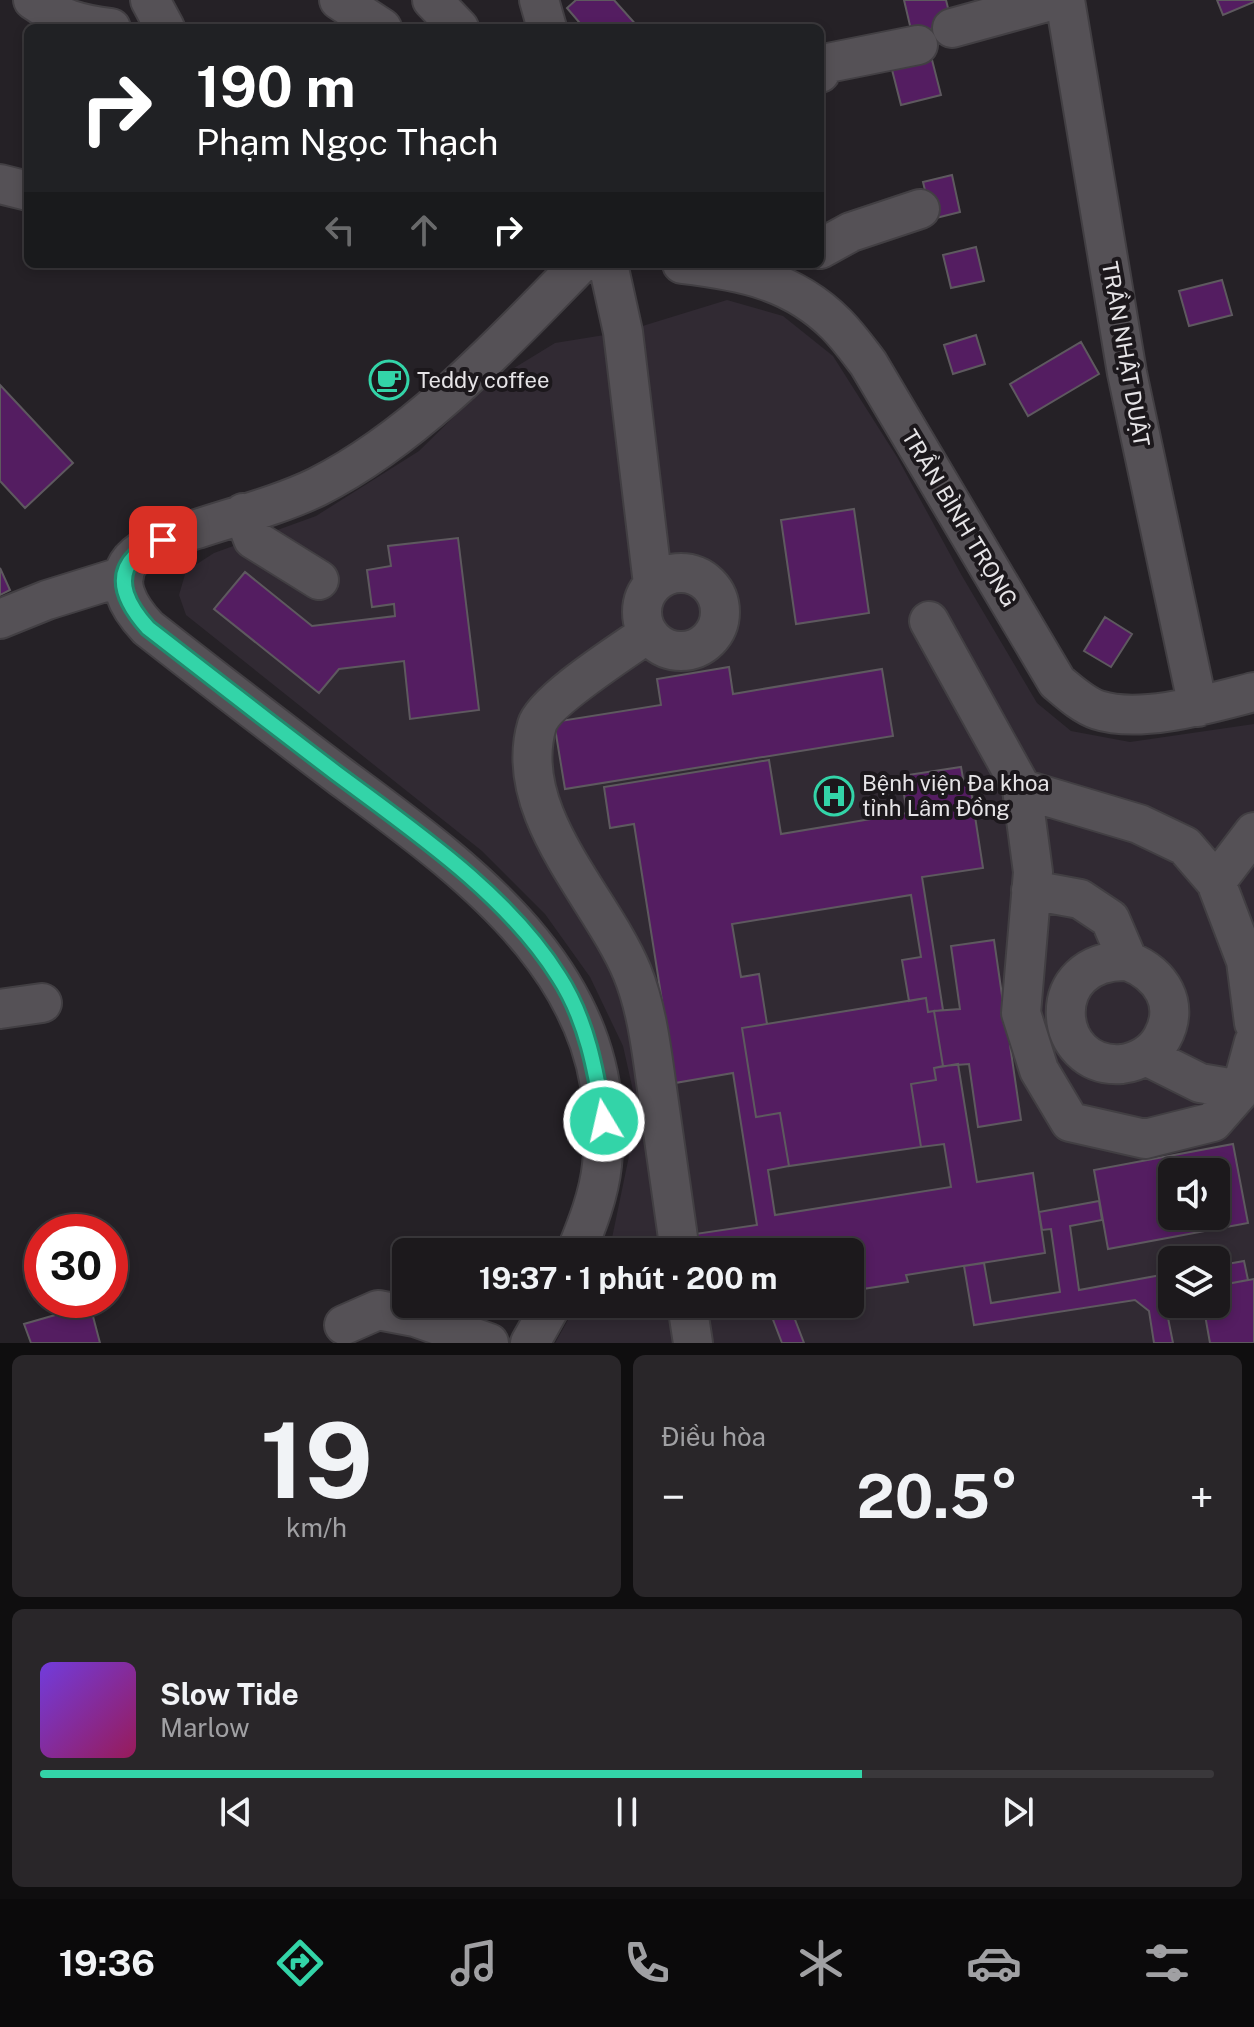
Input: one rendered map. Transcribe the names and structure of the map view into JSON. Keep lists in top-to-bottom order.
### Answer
{
  "streets": {
    "street": ["TRẦN NHẬT DUẬT", "TRẦN BÌNH TRỌNG"]
  },
  "crossings": [
    ["TRẦN NHẬT DUẬT", "TRẦN BÌNH TRỌNG"]
  ],
  "places": {
    "cafe": ["Teddy coffee"],
    "hospital": ["Bệnh viện Đa khoa tỉnh Lâm Đồng"]
  },
  "page": {
    "turn": ["190 m", "Phạm Ngọc Thạch"],
    "limit": "30",
    "trip": "19:37 · 1 phút · 200 m",
    "tile": [
      ["19", "km/h"],
      "Điều hòa"
    ],
    "heat": ["−", "20.5°", "+"],
    "song": ["Slow Tide", "Marlow"],
    "tabs": "19:36"
  }
}
